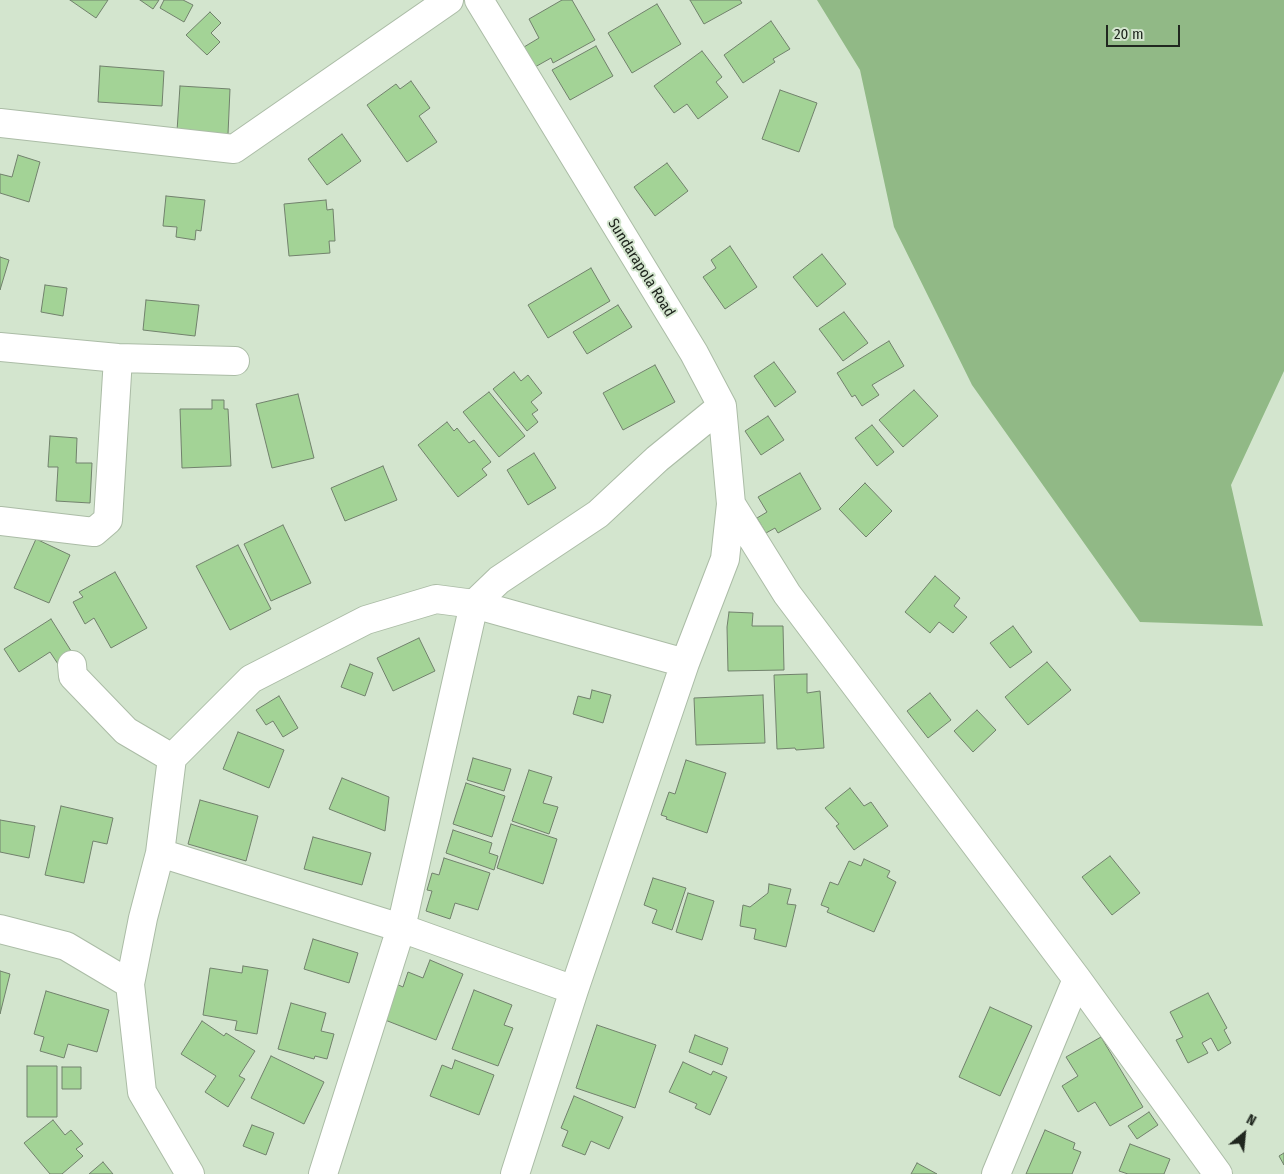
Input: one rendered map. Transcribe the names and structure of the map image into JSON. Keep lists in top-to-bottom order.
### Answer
{
  "streets": {
    "street": ["Sundarapola Road"]
  },
  "scale_bar": "20 m",
  "north": "top right"
}
